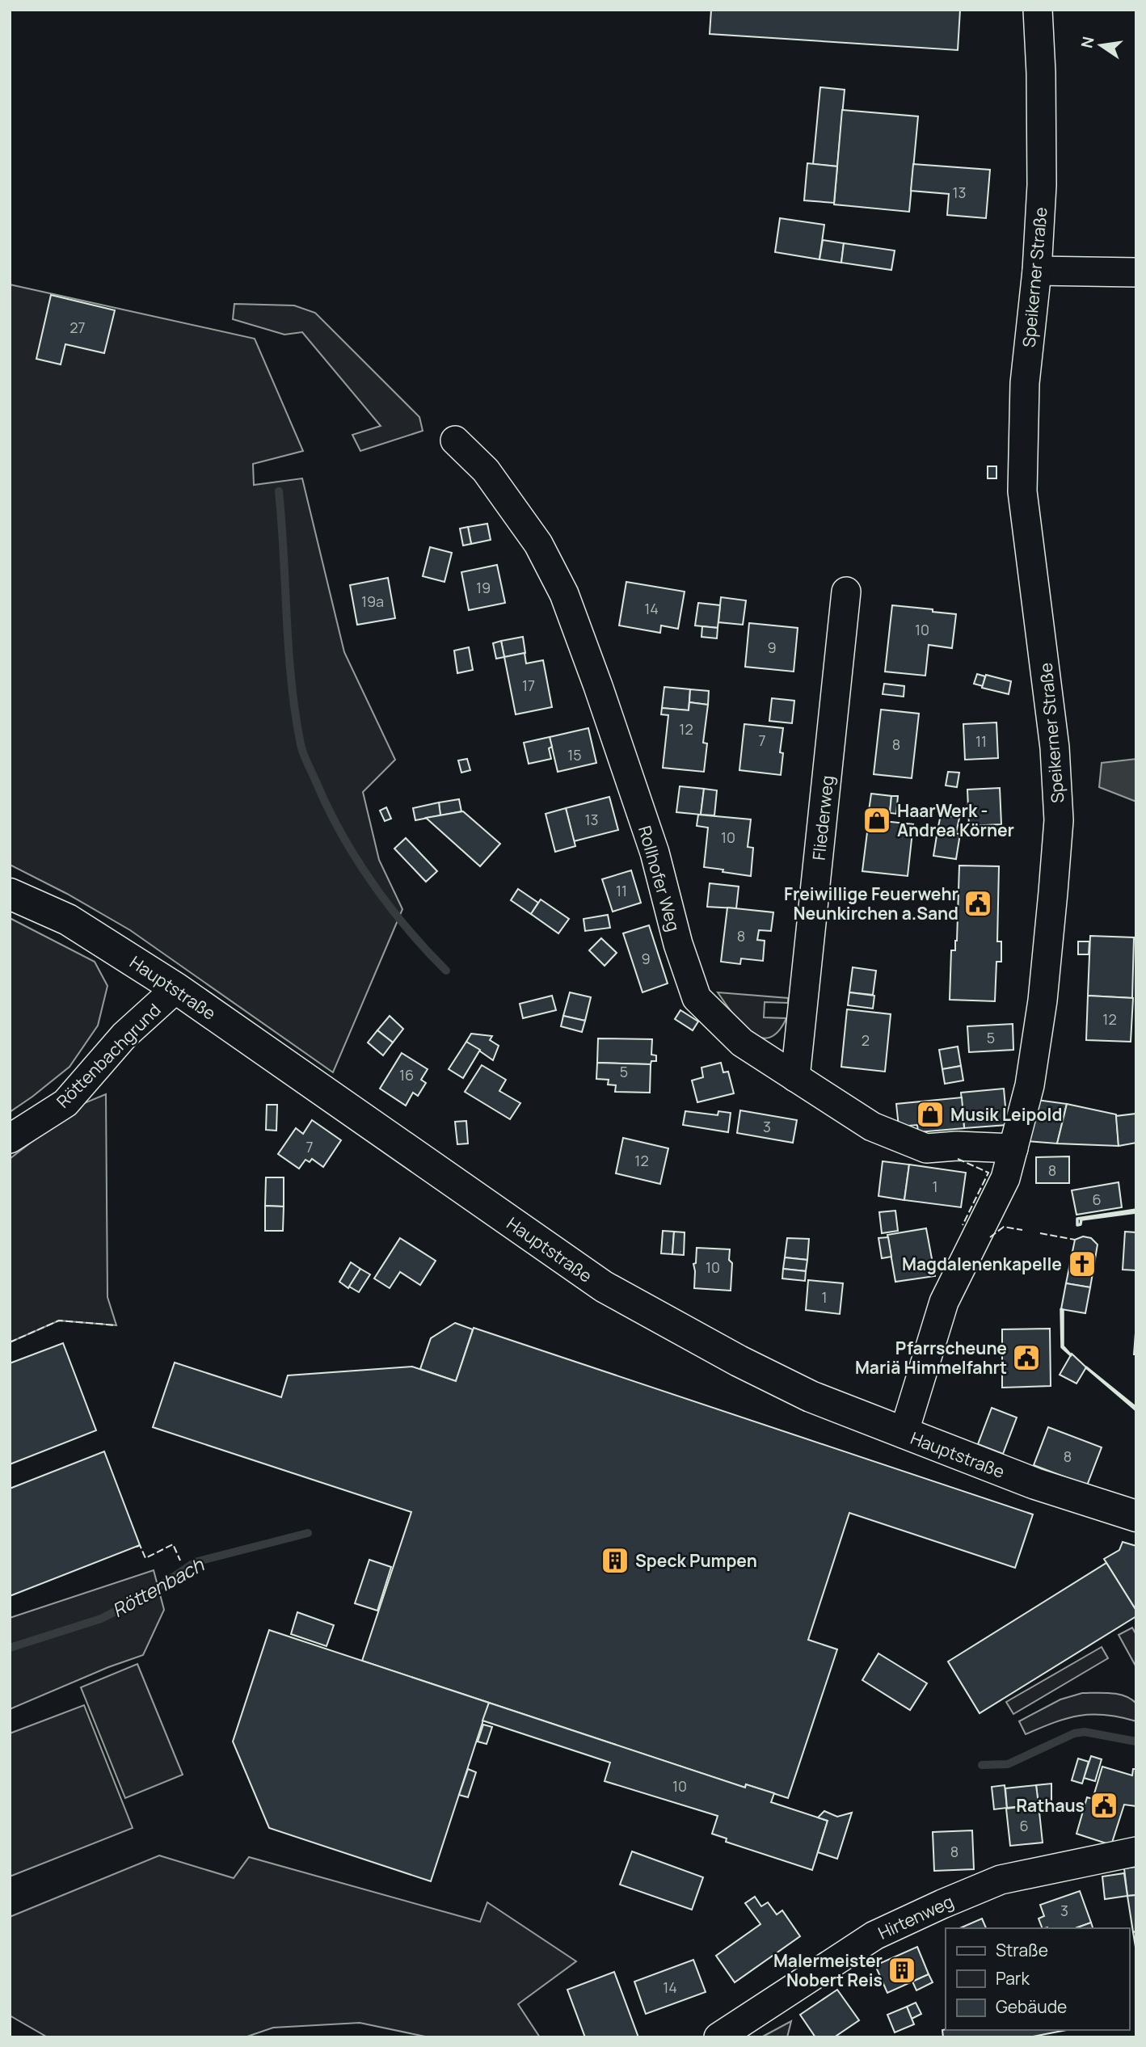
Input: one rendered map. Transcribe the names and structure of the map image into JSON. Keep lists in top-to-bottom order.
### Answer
{
  "streets": {
    "main road": ["Hauptstraße"],
    "street": [
      "Speikerner Straße",
      "Fliederweg",
      "Rollhofer Weg",
      "Röttenbachgrund",
      "Hirtenweg"
    ]
  },
  "crossings": [
    ["Speikerner Straße", "Rollhofer Weg"],
    ["Speikerner Straße", "Hauptstraße"],
    ["Fliederweg", "Rollhofer Weg"],
    ["Hauptstraße", "Röttenbachgrund"]
  ],
  "water": ["Röttenbach"],
  "places": {
    "shop": ["HaarWerk - Andrea Körner", "Musik Leipold"],
    "public building": ["Freiwillige Feuerwehr Neunkirchen a.Sand", "Pfarrscheune Mariä Himmelfahrt", "Rathaus"],
    "church": ["Magdalenenkapelle"],
    "building": ["Speck Pumpen", "Malermeister Nobert Reis"]
  },
  "house_numbers": [
    "13",
    "27",
    "19",
    "19a",
    "14",
    "10",
    "9",
    "17",
    "12",
    "7",
    "11",
    "8",
    "15",
    "13",
    "10",
    "11",
    "8",
    "9",
    "12",
    "5",
    "2",
    "5",
    "16",
    "3",
    "7",
    "12",
    "8",
    "1",
    "6",
    "10",
    "1",
    "8",
    "10",
    "6",
    "8",
    "3",
    "14"
  ],
  "legend": ["Straße", "Park", "Gebäude"],
  "north": "left"
}
